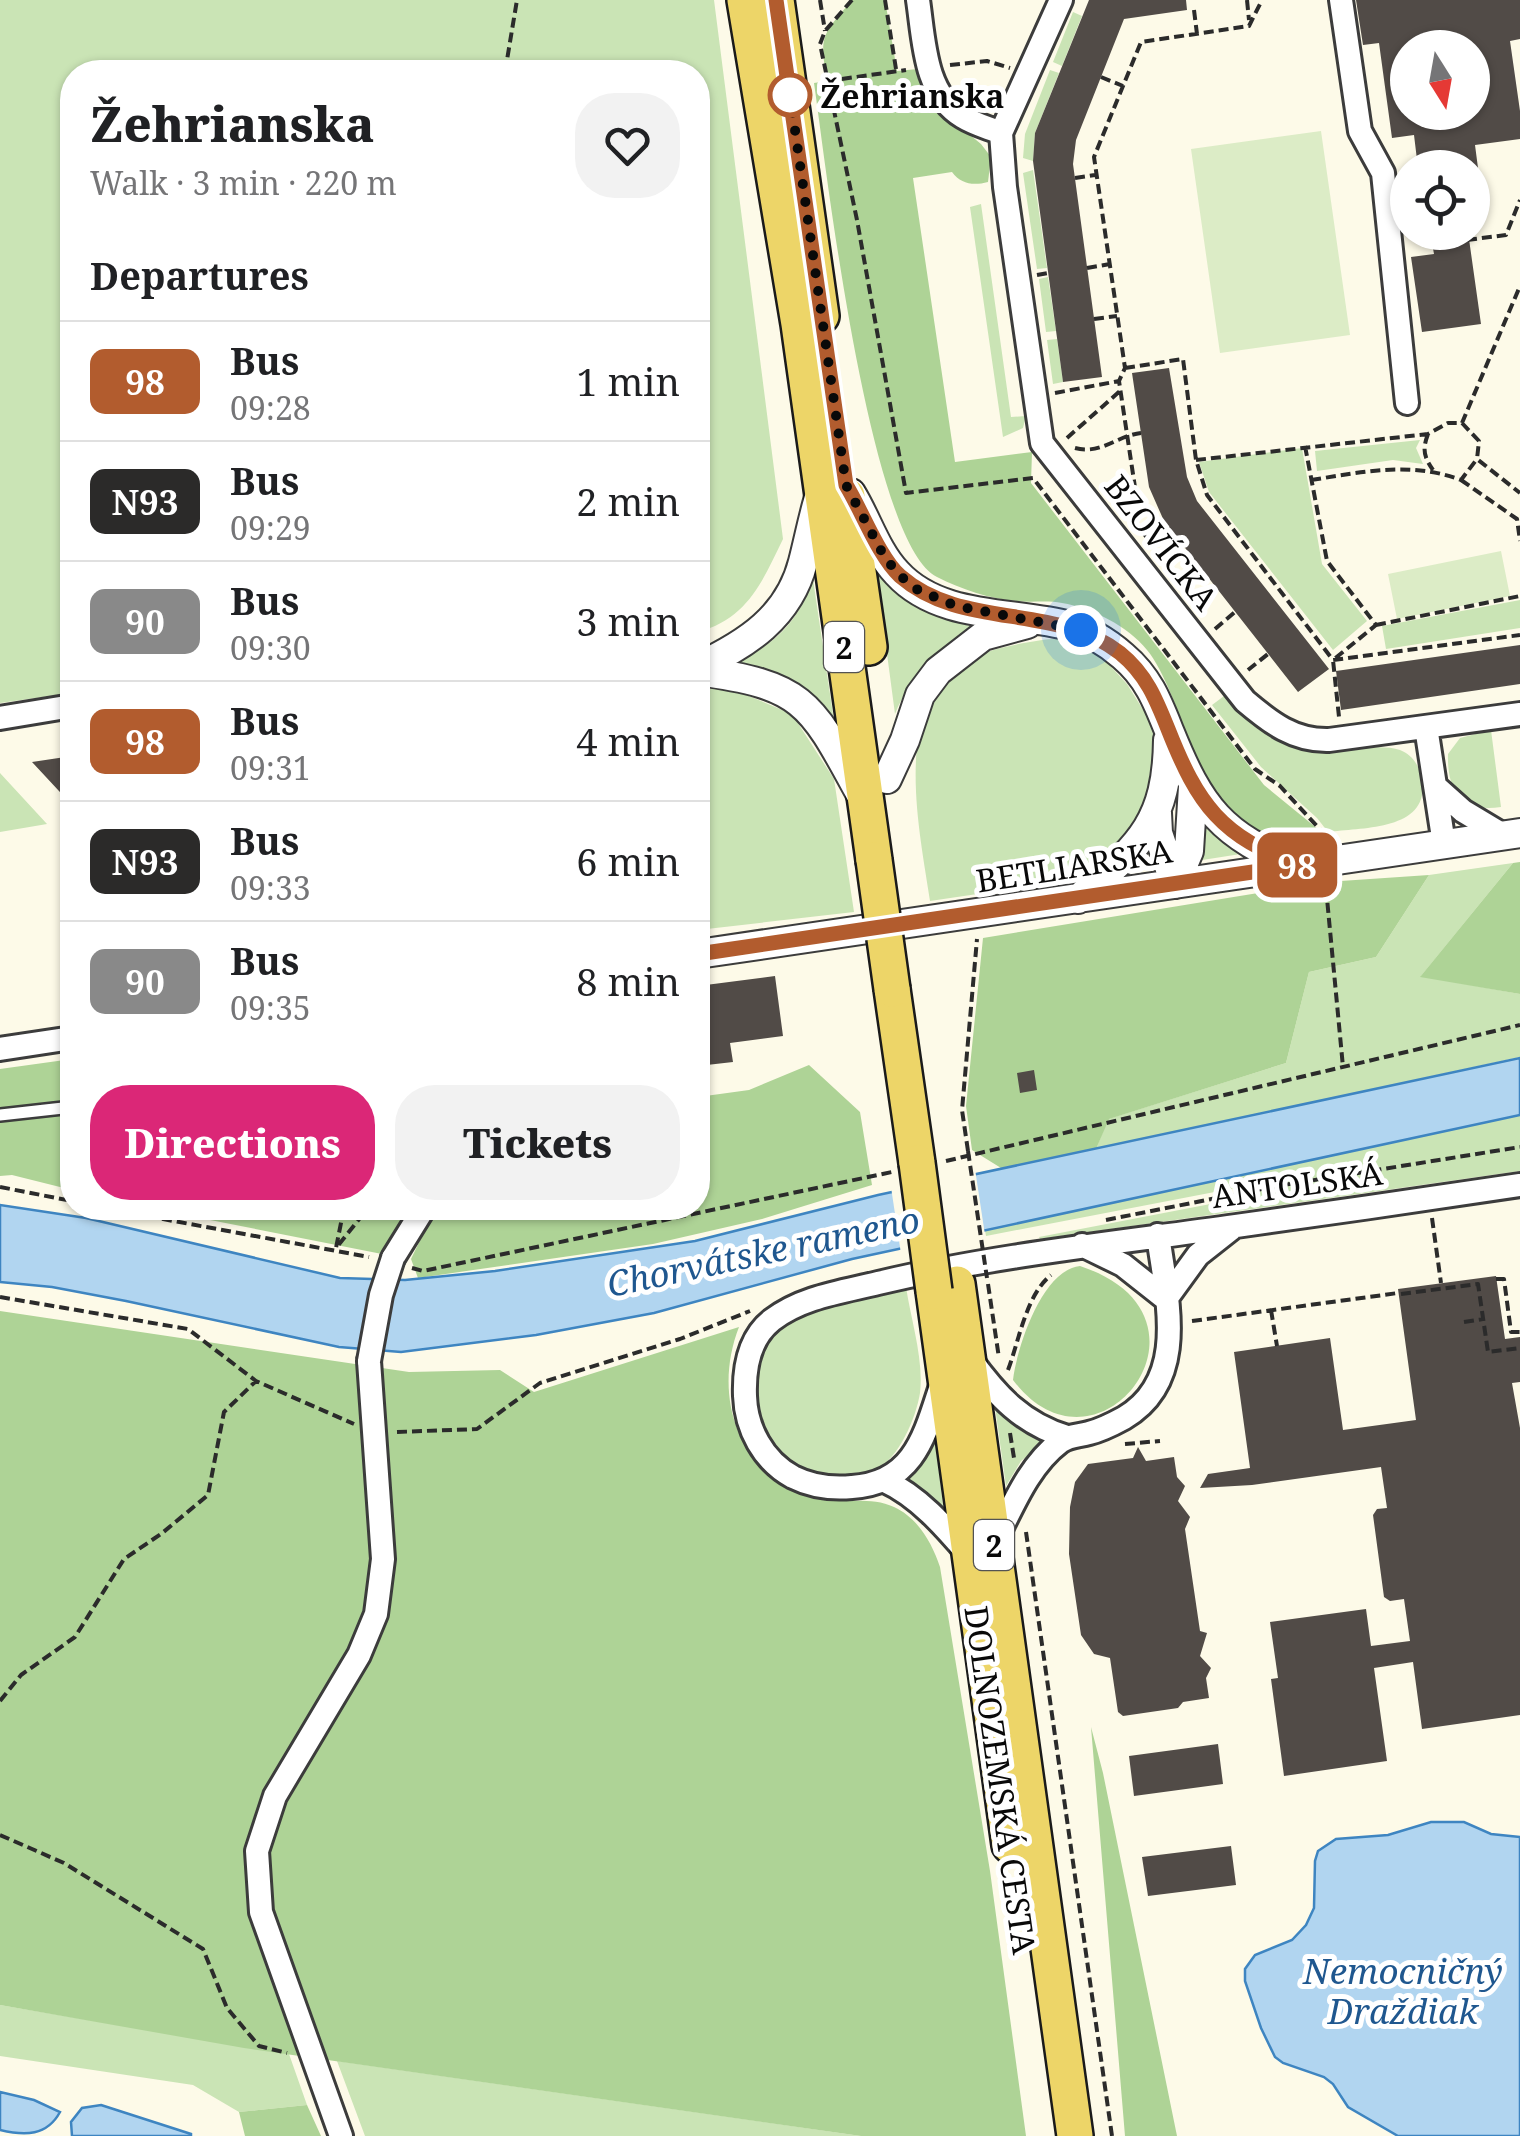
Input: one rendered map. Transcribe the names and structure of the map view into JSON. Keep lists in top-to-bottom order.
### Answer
{
  "streets": {
    "main road": ["2", "DOLNOZEMSKÁ CESTA"],
    "street": ["BZOVÍCKA", "BETLIARSKA", "ANTOLSKÁ"]
  },
  "water": ["Chorvátske rameno", "Nemocničný Draždiak"],
  "places": ["Žehrianska"],
  "lines": ["bus line 98"],
  "north": "bottom",
  "page": {
    "on_map": "98",
    "heading": [
      ["Žehrianska", "Walk · 3 min · 220 m"],
      "Departures"
    ],
    "list": [
      {
        "mark": "98",
        "name": "Bus",
        "note": "09:28",
        "value": "1 min"
      },
      {
        "mark": "N93",
        "name": "Bus",
        "note": "09:29",
        "value": "2 min"
      },
      {
        "mark": "90",
        "name": "Bus",
        "note": "09:30",
        "value": "3 min"
      },
      {
        "mark": "98",
        "name": "Bus",
        "note": "09:31",
        "value": "4 min"
      },
      {
        "mark": "N93",
        "name": "Bus",
        "note": "09:33",
        "value": "6 min"
      },
      {
        "mark": "90",
        "name": "Bus",
        "note": "09:35",
        "value": "8 min"
      }
    ],
    "buttons": ["Directions", "Tickets"]
  }
}
